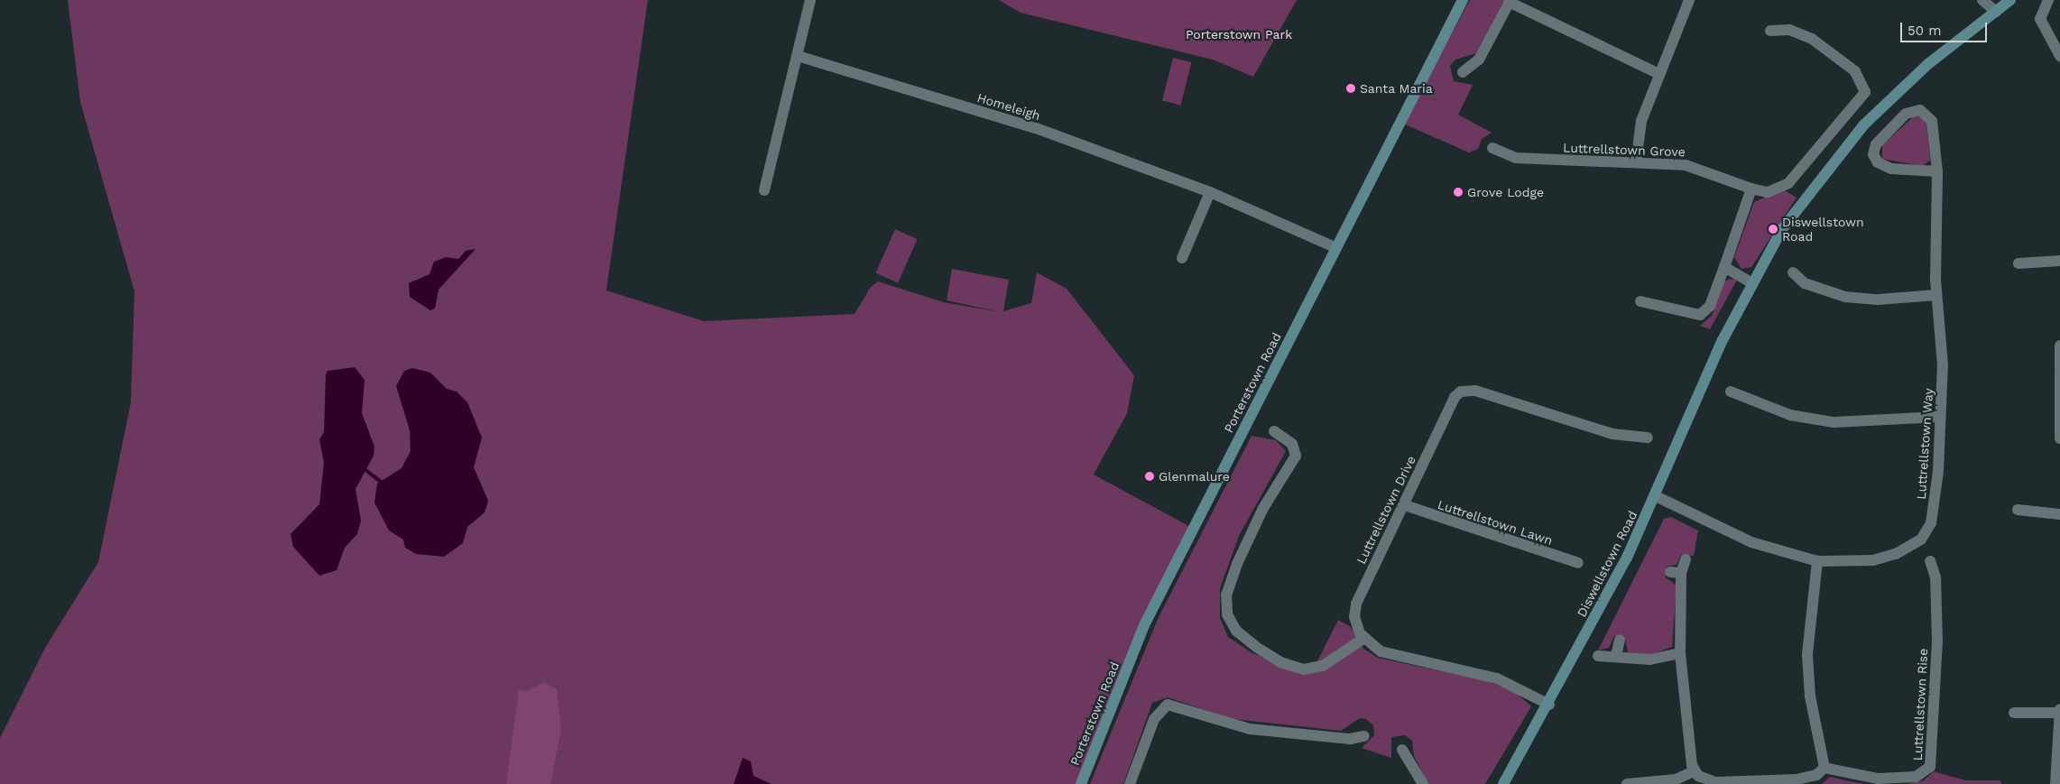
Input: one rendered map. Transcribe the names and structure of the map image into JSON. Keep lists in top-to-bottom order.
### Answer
{
  "streets": {
    "street": [
      "Homeleigh",
      "Luttrellstown Grove",
      "Porterstown Road",
      "Luttrellstown Way",
      "Luttrellstown Drive",
      "Luttrellstown Lawn",
      "Diswellstown Road",
      "Luttrellstown Rise"
    ]
  },
  "crossings": [
    ["Homeleigh", "Porterstown Road"],
    ["Luttrellstown Way", "Diswellstown Road"],
    ["Luttrellstown Drive", "Luttrellstown Lawn"]
  ],
  "parks": ["Porterstown Park"],
  "places": [
    "Santa Maria",
    "Grove Lodge",
    "Diswellstown Road",
    "Glenmalure"
  ],
  "scale_bar": "50 m"
}
